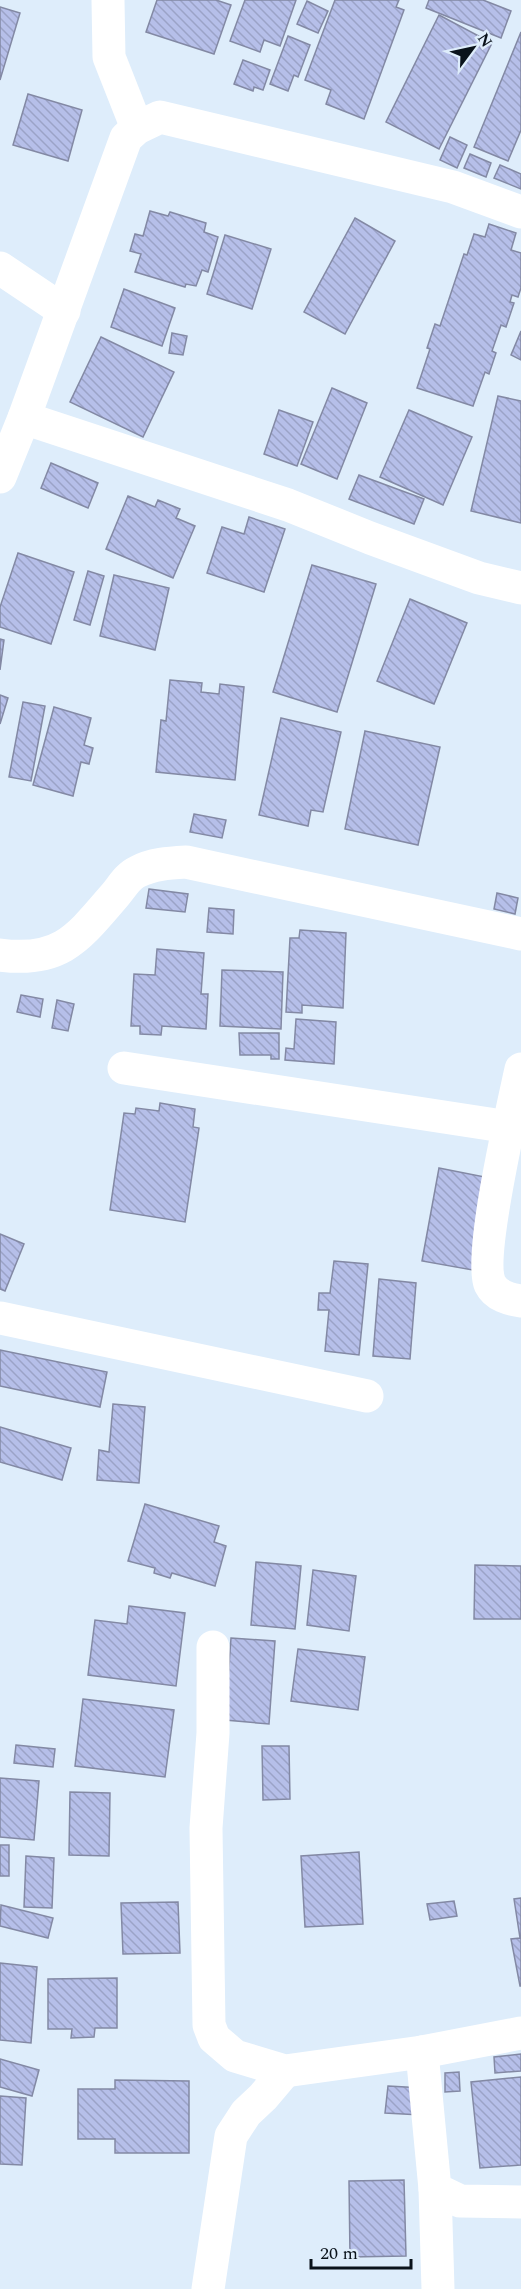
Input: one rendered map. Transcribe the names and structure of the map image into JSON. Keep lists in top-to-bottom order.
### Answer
{
  "scale_bar": "20 m",
  "north": "top right"
}
